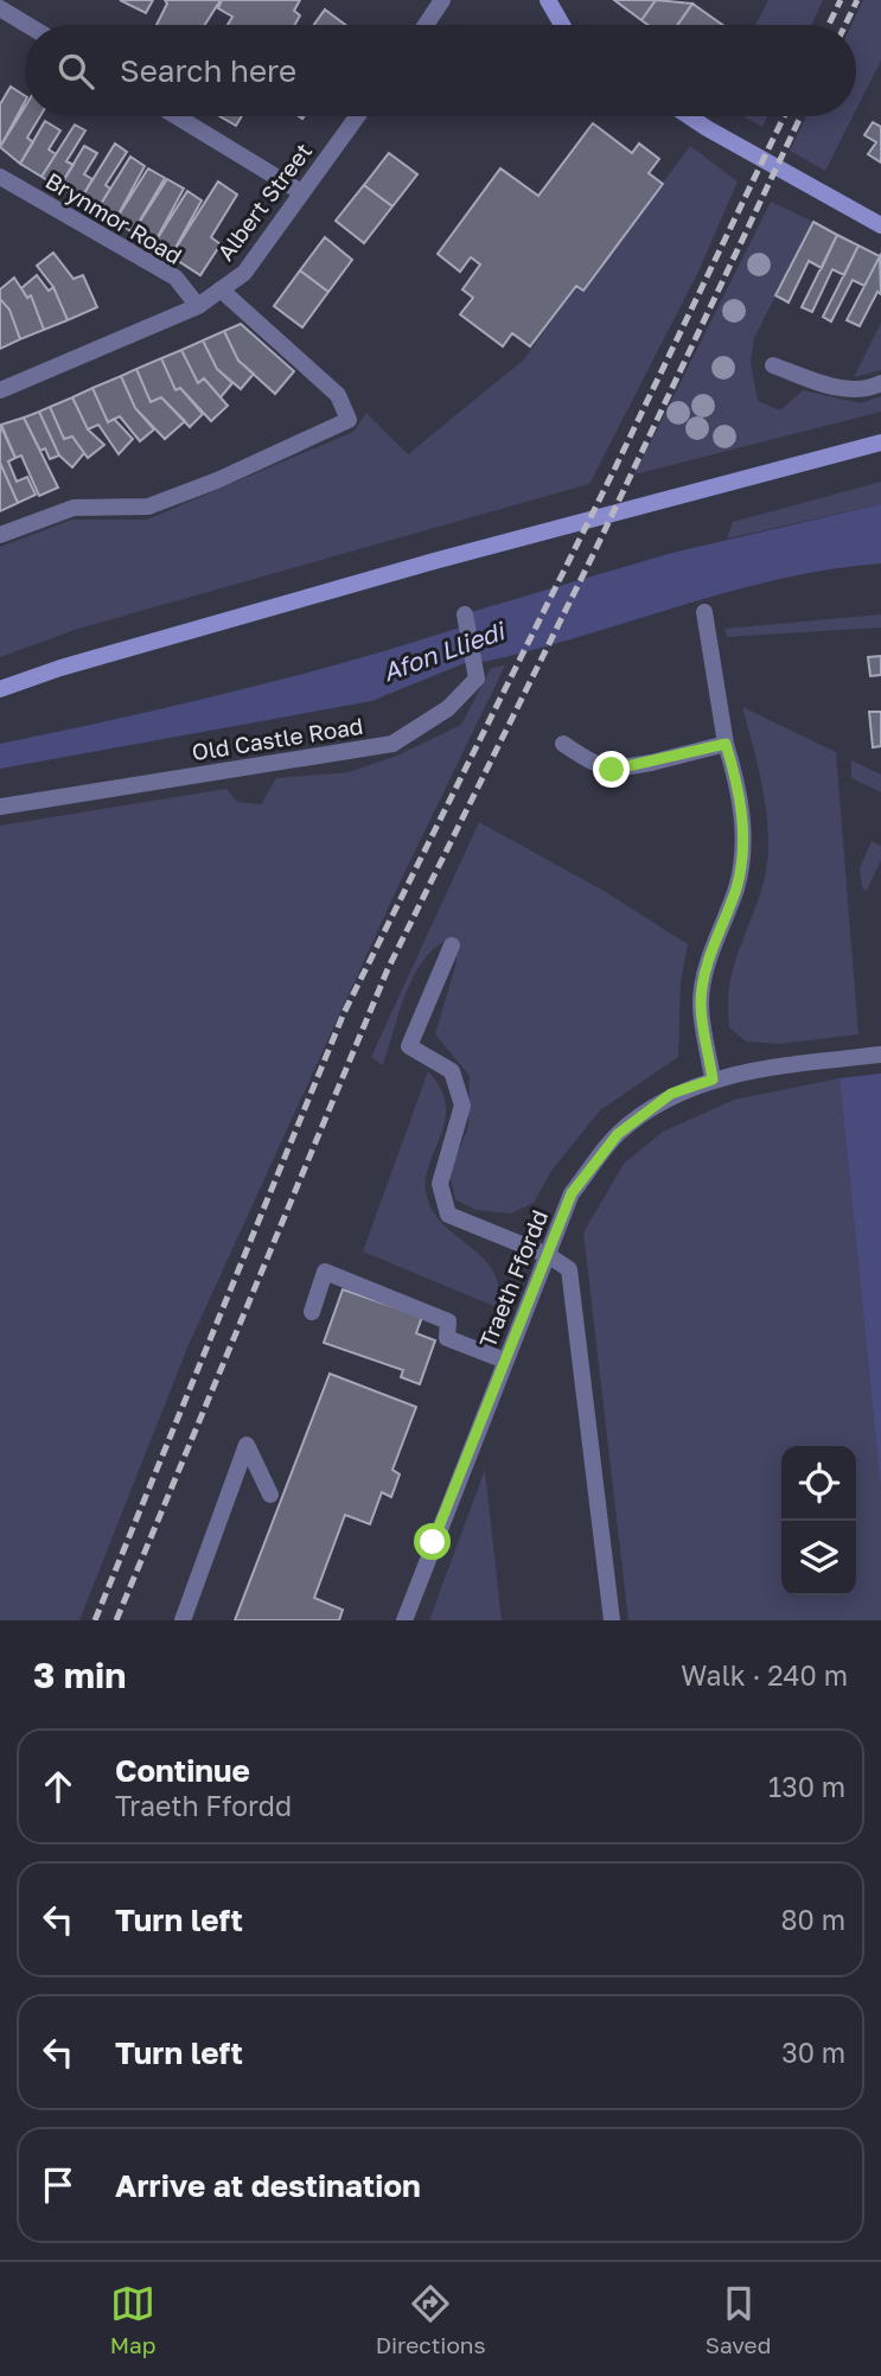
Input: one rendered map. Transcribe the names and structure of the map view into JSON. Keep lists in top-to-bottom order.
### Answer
{
  "streets": {
    "street": [
      "Albert Street",
      "Brynmor Road",
      "Old Castle Road",
      "Traeth Ffordd"
    ]
  },
  "crossings": [
    ["Albert Street", "Brynmor Road"]
  ],
  "water": ["Afon Lliedi"],
  "page": {
    "search": "Search here",
    "heading": ["3 min", "Walk · 240 m"],
    "list": [
      ["Continue", "Traeth Ffordd", "130 m"],
      ["Turn left", "80 m"],
      ["Turn left", "30 m"],
      "Arrive at destination"
    ],
    "nav": ["Map", "Directions", "Saved"]
  }
}
